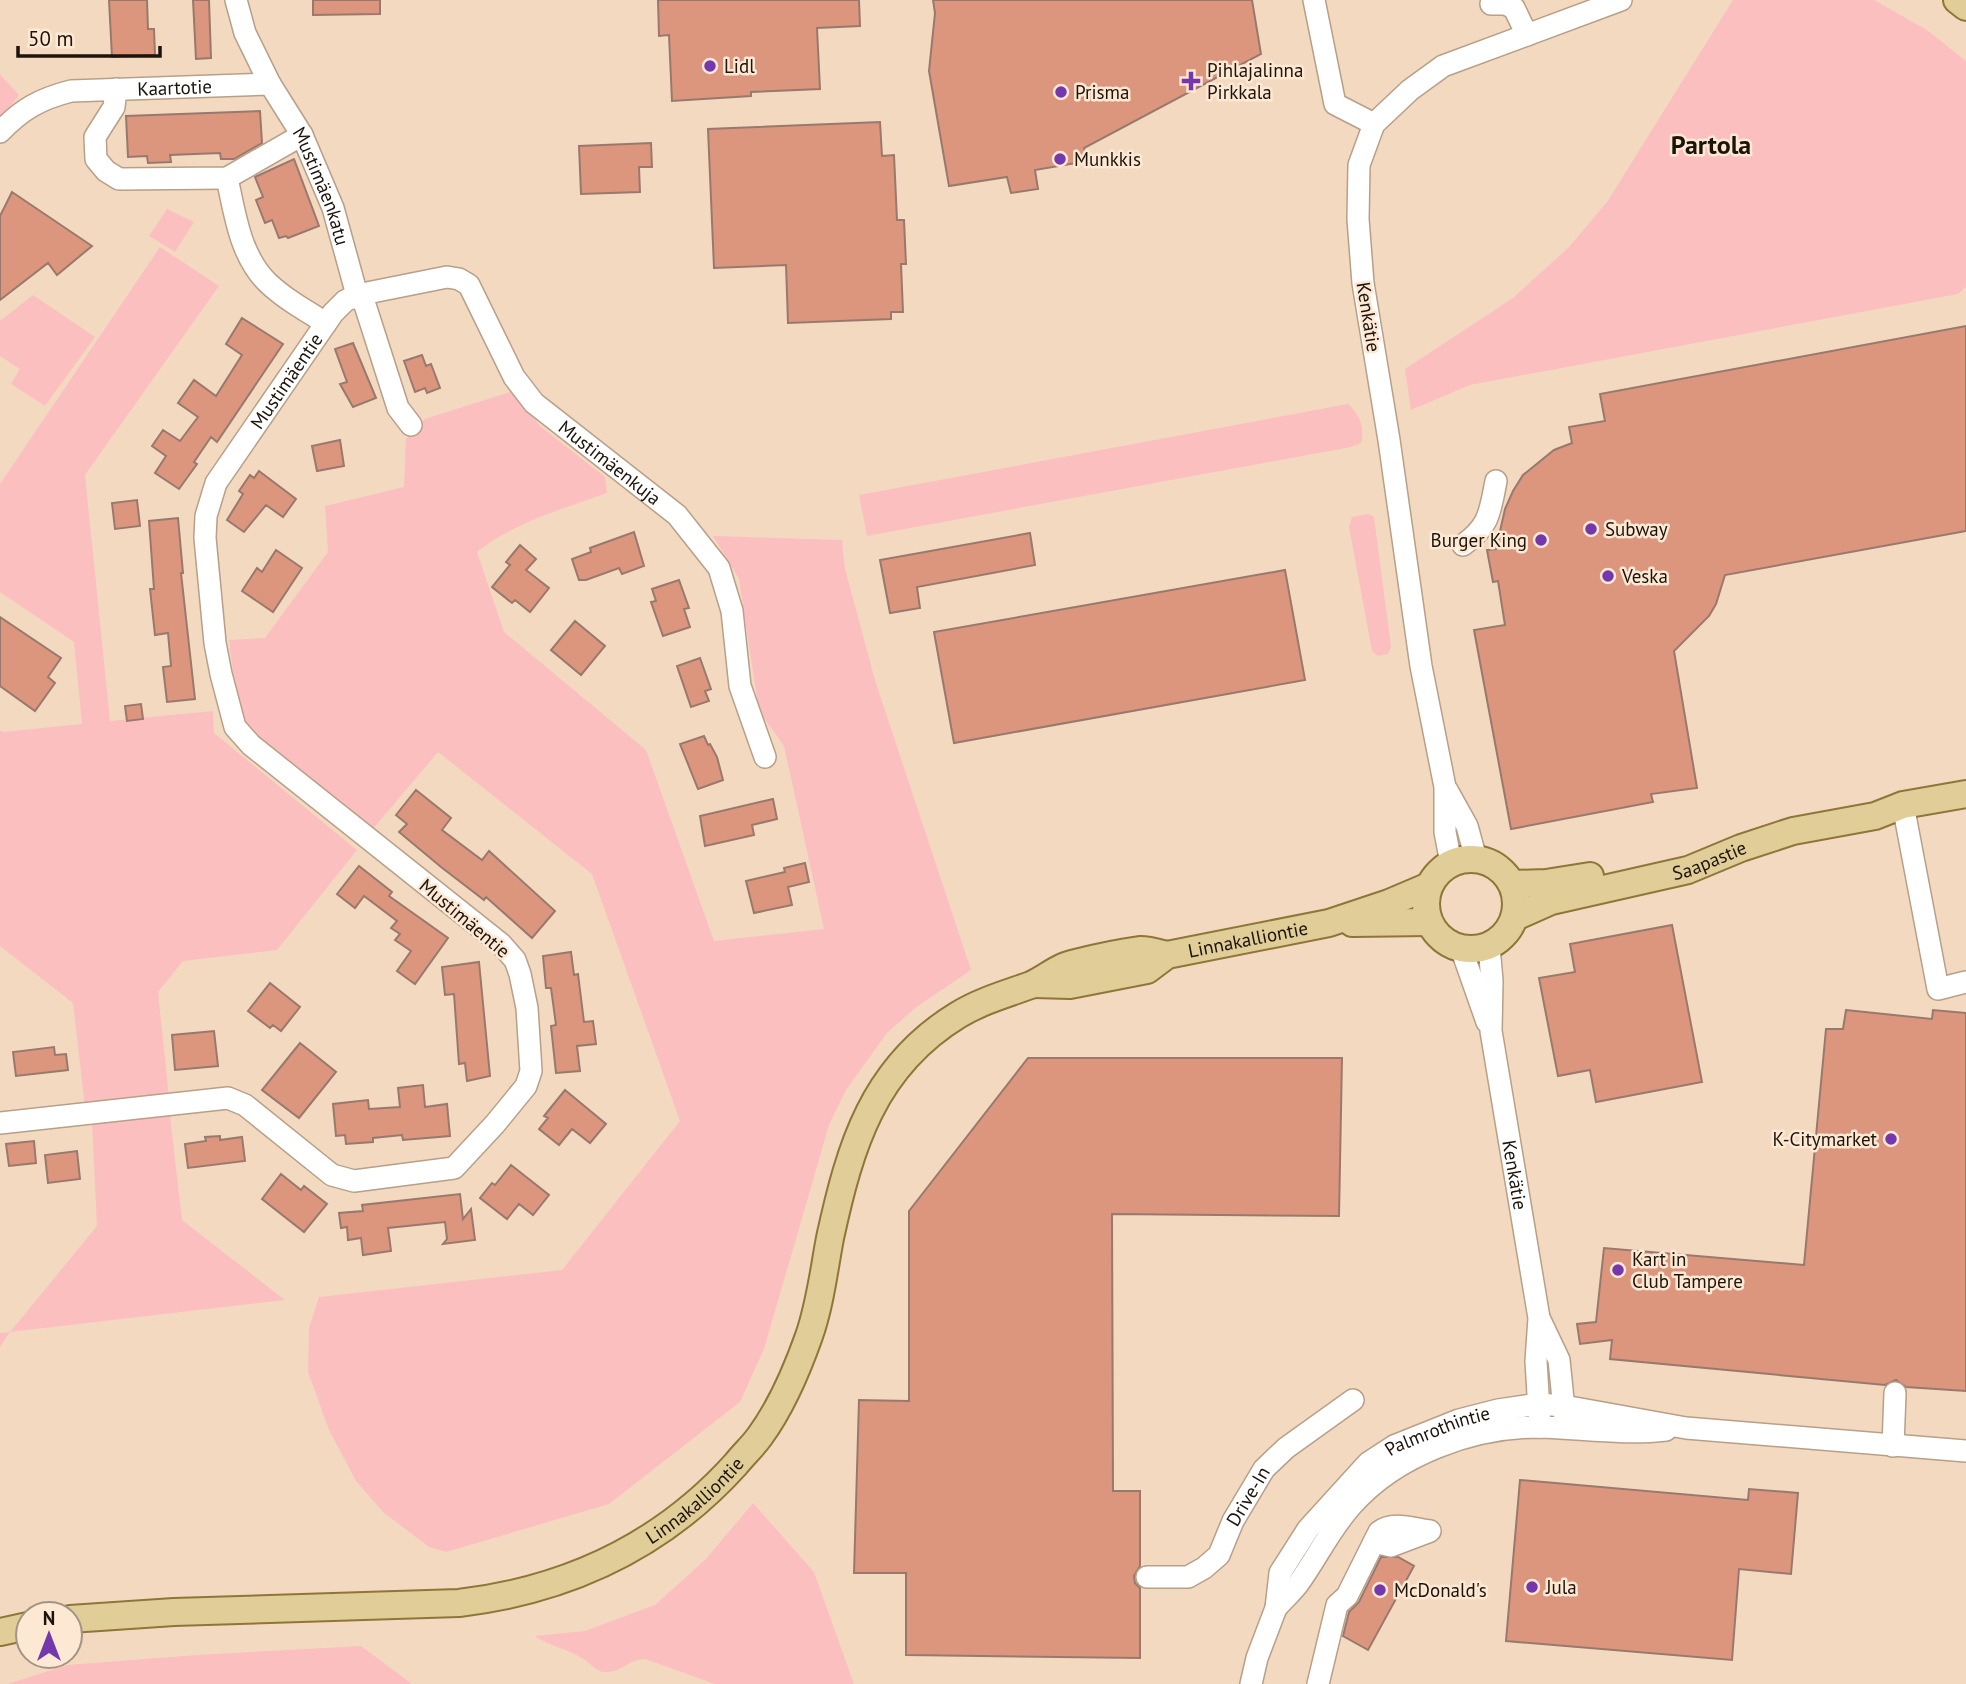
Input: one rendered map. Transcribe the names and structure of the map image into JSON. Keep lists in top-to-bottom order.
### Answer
{
  "streets": {
    "main road": ["Saapastie", "Linnakalliontie"],
    "street": [
      "Kaartotie",
      "Mustimäenkatu",
      "Kenkätie",
      "Mustimäentie",
      "Mustimäenkuja",
      "Palmrothintie",
      "Drive-In"
    ]
  },
  "crossings": [
    ["Kaartotie", "Mustimäenkatu"],
    ["Mustimäenkatu", "Mustimäentie"],
    ["Mustimäenkatu", "Mustimäenkuja"],
    ["Kenkätie", "Saapastie"],
    ["Kenkätie", "Linnakalliontie"],
    ["Kenkätie", "Palmrothintie"],
    ["Mustimäentie", "Mustimäenkuja"],
    ["Saapastie", "Linnakalliontie"]
  ],
  "districts": ["Partola"],
  "places": {
    "other": [
      "Lidl",
      "Prisma",
      "Munkkis",
      "Subway",
      "Burger King",
      "Veska",
      "K-Citymarket",
      "Kart in Club Tampere",
      "Jula",
      "McDonald's"
    ],
    "health": ["Pihlajalinna Pirkkala"]
  },
  "scale_bar": "50 m",
  "north": "top"
}
